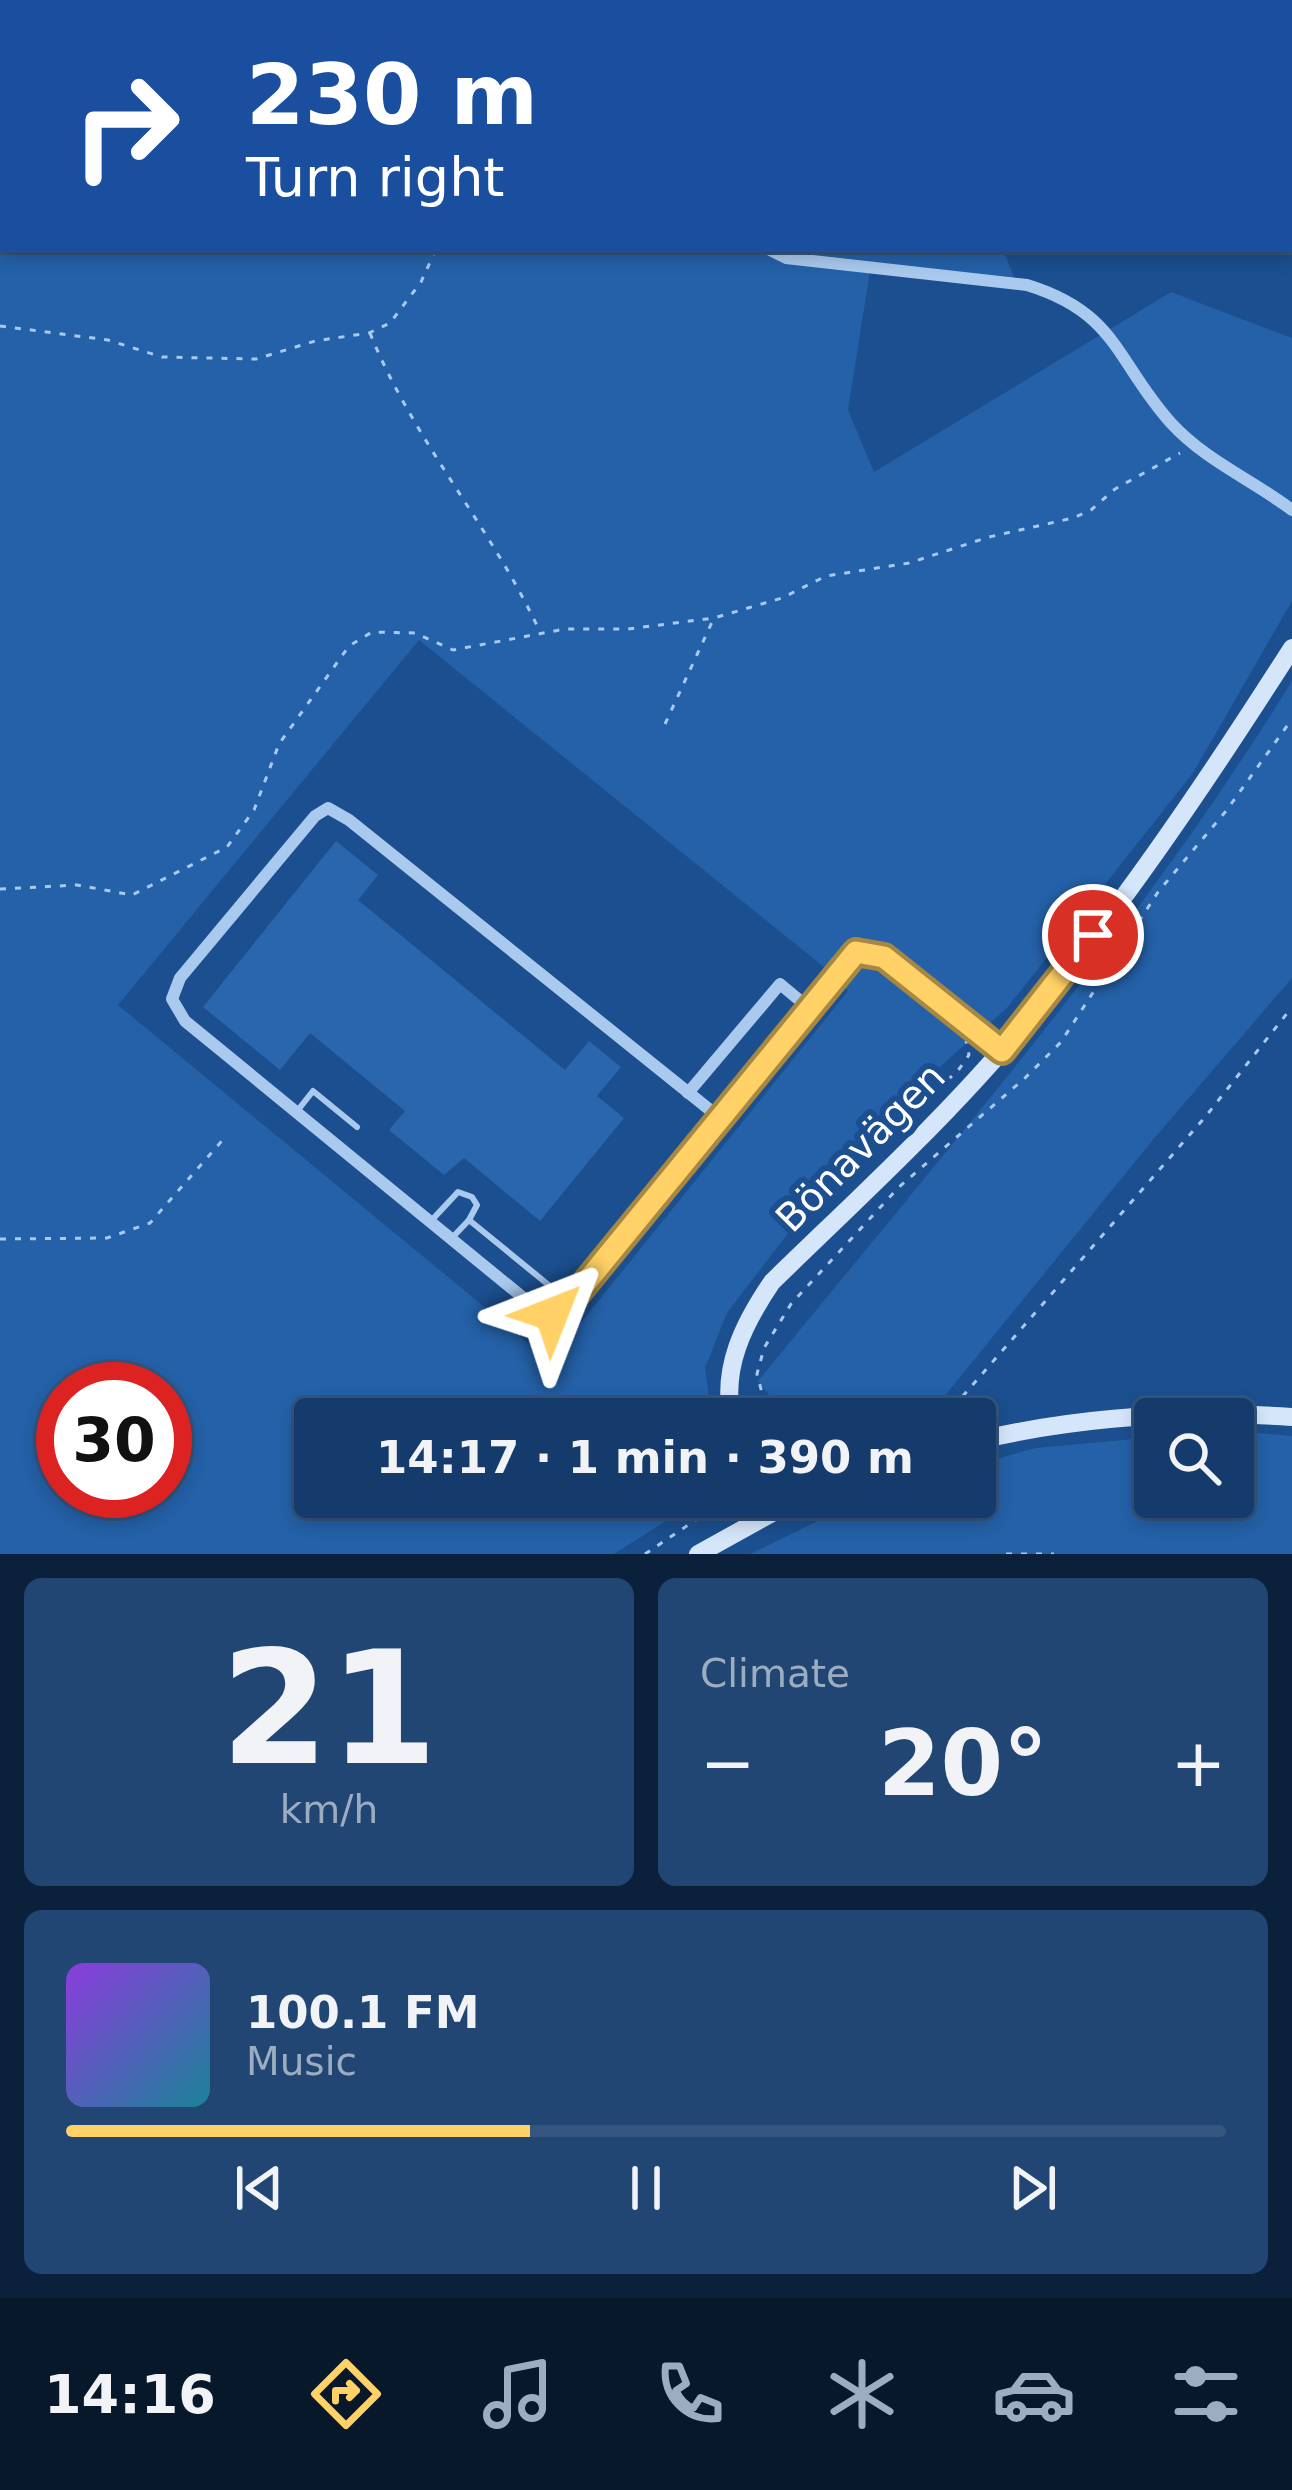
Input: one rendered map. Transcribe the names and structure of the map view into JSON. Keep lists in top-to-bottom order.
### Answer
{
  "streets": {
    "street": ["Bönavägen"]
  },
  "page": {
    "turn": ["230 m", "Turn right"],
    "limit": "30",
    "trip": "14:17 · 1 min · 390 m",
    "tile": [
      ["21", "km/h"],
      "Climate"
    ],
    "heat": ["−", "20°", "+"],
    "song": ["100.1 FM", "Music"],
    "tabs": "14:16"
  }
}
